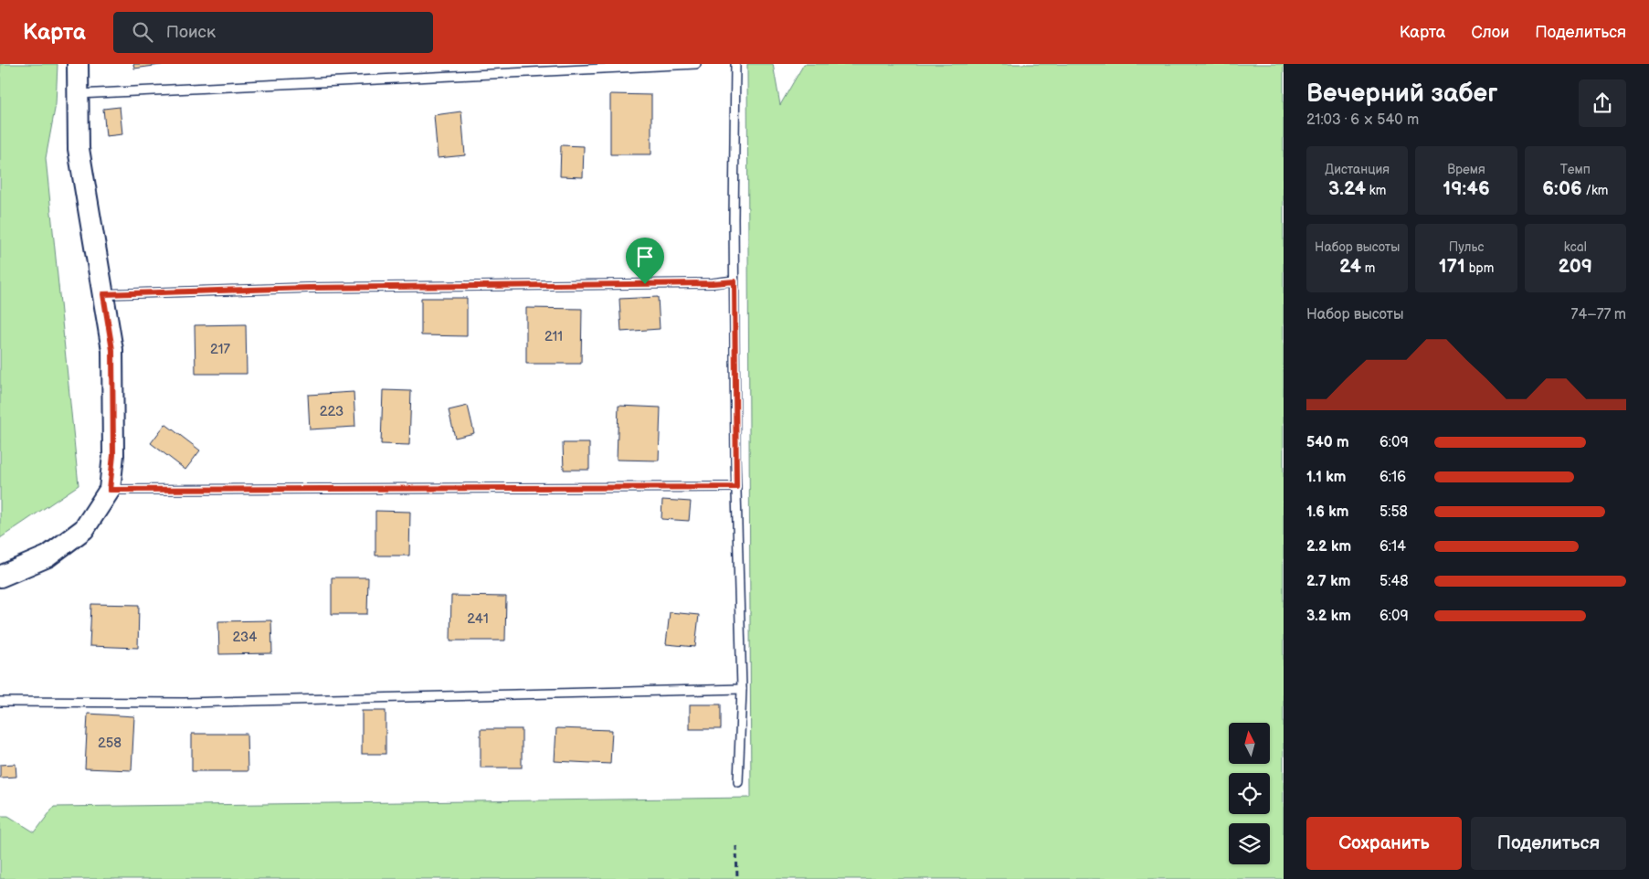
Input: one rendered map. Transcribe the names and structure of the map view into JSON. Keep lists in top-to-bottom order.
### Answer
{
  "house_numbers": [
    "211",
    "217",
    "223",
    "241",
    "234",
    "258"
  ],
  "north": "top",
  "page": {
    "header": "Карта",
    "search": "Поиск",
    "nav": ["Карта", "Слои", "Поделиться"],
    "heading": ["Вечерний забег", "21:03 · 6 × 540 m"],
    "stats": [
      ["Дистанция", "3.24 km"],
      ["Время", "19:46"],
      ["Темп", "6:06 /km"],
      ["Набор высоты", "24 m"],
      ["Пульс", "171 bpm"],
      ["kcal", "209"]
    ],
    "chart": ["Набор высоты", "74–77 m"],
    "list": [
      {
        "name": "540 m",
        "note": "6:09"
      },
      {
        "name": "1.1 km",
        "note": "6:16"
      },
      {
        "name": "1.6 km",
        "note": "5:58"
      },
      {
        "name": "2.2 km",
        "note": "6:14"
      },
      {
        "name": "2.7 km",
        "note": "5:48"
      },
      {
        "name": "3.2 km",
        "note": "6:09"
      }
    ],
    "buttons": ["Сохранить", "Поделиться"]
  }
}
